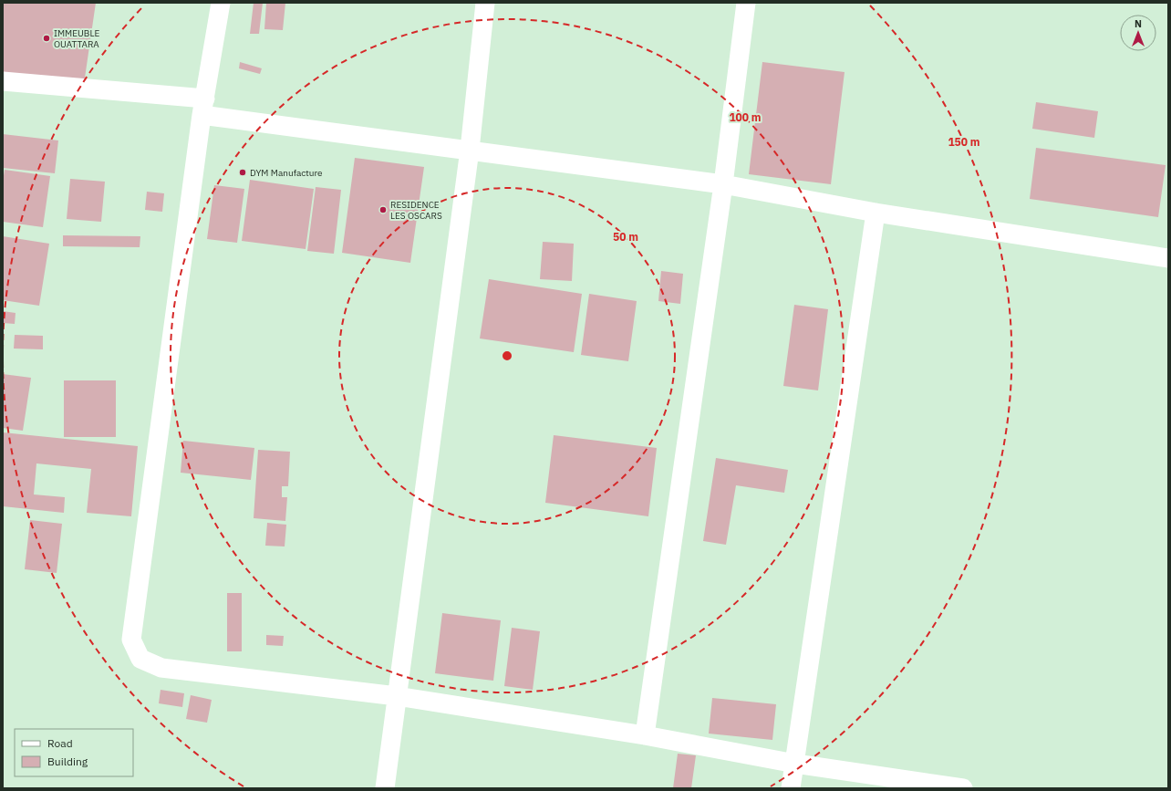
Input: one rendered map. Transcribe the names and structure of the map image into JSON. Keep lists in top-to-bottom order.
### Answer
{
  "places": ["IMMEUBLE OUATTARA", "DYM Manufacture", "RESIDENCE LES OSCARS"],
  "legend": ["Road", "Building"],
  "north": "top",
  "rings": ["100 m", "150 m", "50 m"]
}
